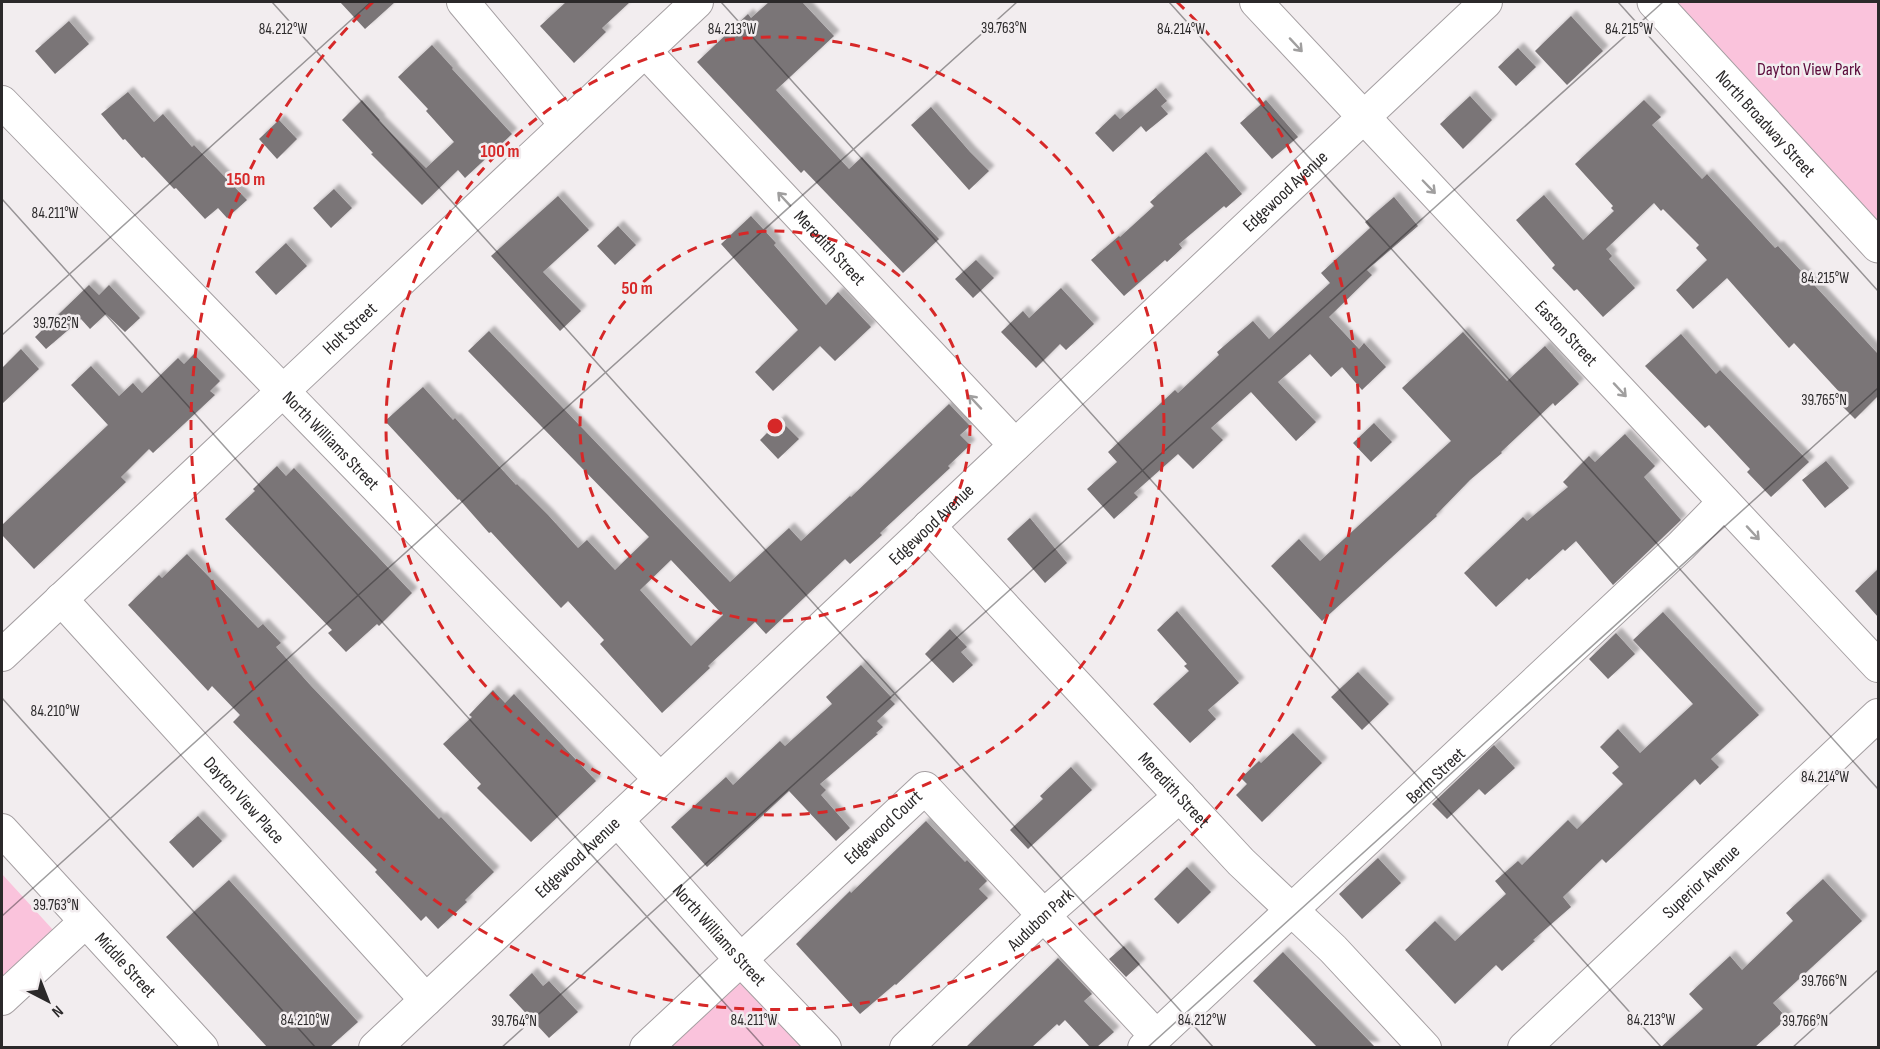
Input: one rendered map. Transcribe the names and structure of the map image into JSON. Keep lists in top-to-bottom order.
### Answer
{
  "streets": {
    "street": [
      "North Broadway Street",
      "Edgewood Avenue",
      "Meredith Street",
      "Holt Street",
      "Easton Street",
      "North Williams Street",
      "Berm Street",
      "Dayton View Place",
      "Edgewood Court",
      "Superior Avenue",
      "Audubon Park",
      "Middle Street"
    ]
  },
  "crossings": [
    ["Edgewood Avenue", "Meredith Street"],
    ["Edgewood Avenue", "Easton Street"],
    ["Edgewood Avenue", "North Williams Street"],
    ["Edgewood Avenue", "Dayton View Place"],
    ["Meredith Street", "Holt Street"],
    ["Meredith Street", "Berm Street"],
    ["Meredith Street", "Audubon Park"],
    ["Holt Street", "North Williams Street"],
    ["Holt Street", "Dayton View Place"],
    ["Easton Street", "Berm Street"],
    ["North Williams Street", "Edgewood Court"],
    ["Berm Street", "Edgewood Court"],
    ["Edgewood Court", "Audubon Park"]
  ],
  "one_way": ["Meredith Street", "Easton Street"],
  "parks": ["Dayton View Park"],
  "north": "bottom right",
  "coordinates": [
    "39.763°N",
    "84.212°W",
    "84.213°W",
    "84.214°W",
    "84.215°W",
    "84.211°W",
    "39.762°N",
    "39.765°N",
    "84.210°W",
    "39.766°N",
    "39.764°N"
  ],
  "rings": ["100 m", "150 m", "50 m"]
}
